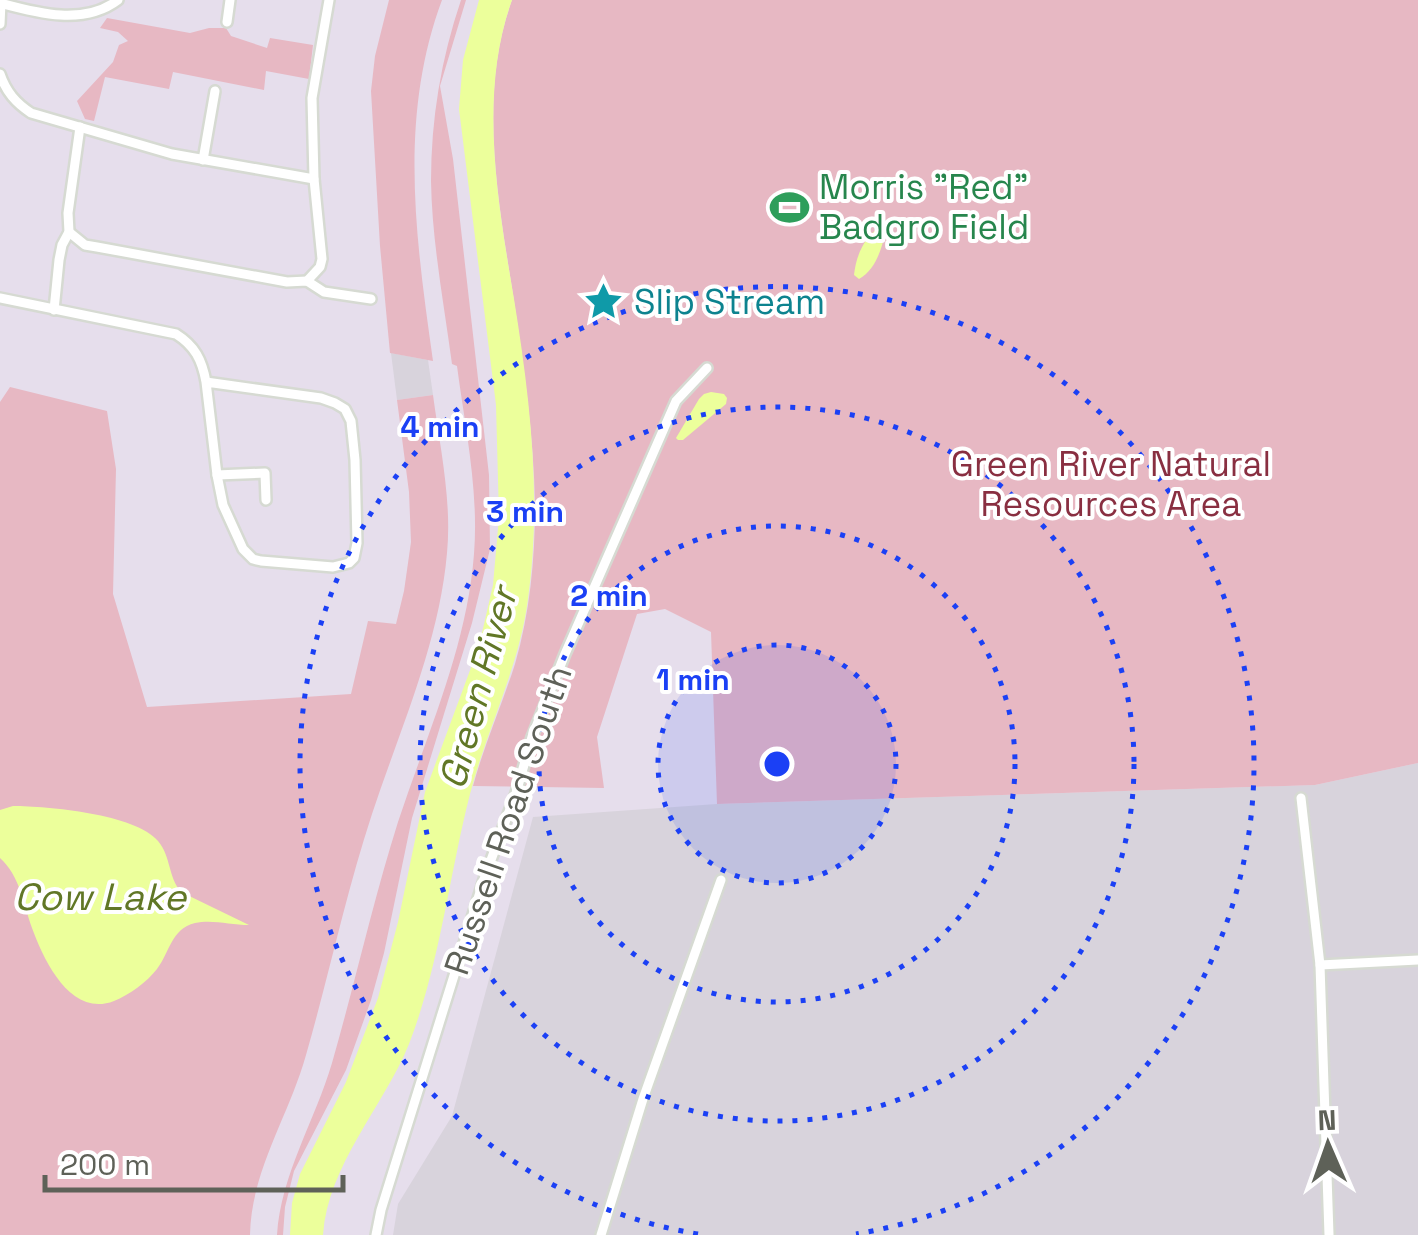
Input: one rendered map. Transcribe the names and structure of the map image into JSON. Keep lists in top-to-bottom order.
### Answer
{
  "streets": {
    "street": ["Russell Road South"]
  },
  "water": ["Green River", "Cow Lake"],
  "parks": ["Green River Natural Resources Area"],
  "places": {
    "sports": ["Morris \"Red\" Badgro Field"],
    "place": ["Slip Stream"]
  },
  "scale_bar": "200 m",
  "north": "top",
  "rings": [
    "4 min",
    "3 min",
    "2 min",
    "1 min"
  ]
}
